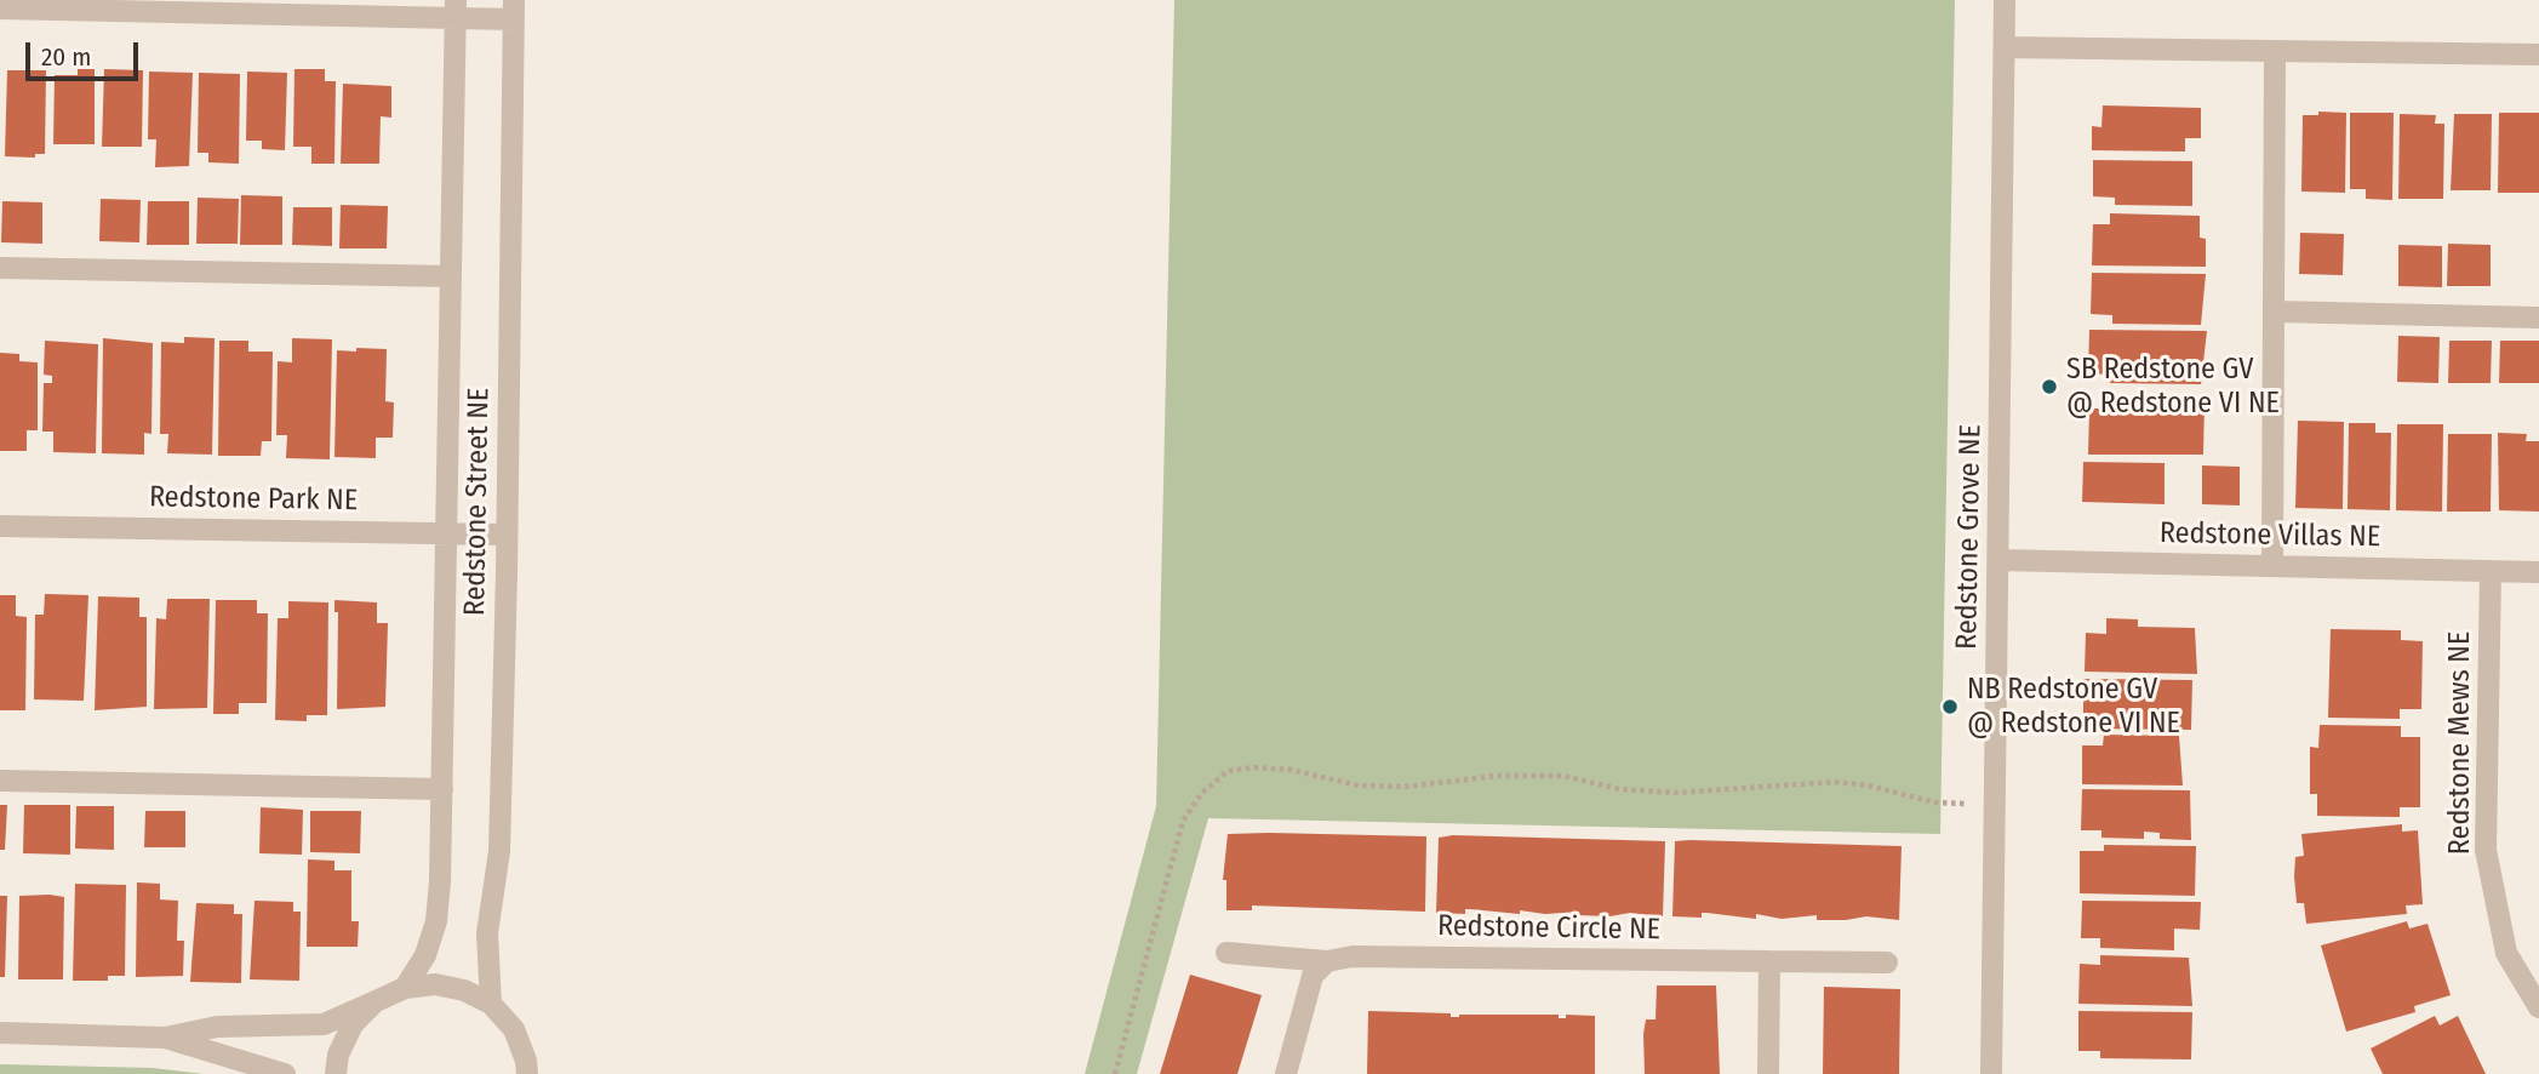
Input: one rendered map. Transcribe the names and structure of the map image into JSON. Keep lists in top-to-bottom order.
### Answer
{
  "streets": {
    "street": [
      "Redstone Park NE",
      "Redstone Street NE",
      "Redstone Villas NE",
      "Redstone Grove NE",
      "Redstone Mews NE",
      "Redstone Circle NE"
    ]
  },
  "crossings": [
    ["Redstone Park NE", "Redstone Street NE"],
    ["Redstone Villas NE", "Redstone Grove NE"],
    ["Redstone Villas NE", "Redstone Mews NE"]
  ],
  "places": ["SB Redstone GV @ Redstone VI NE", "NB Redstone GV @ Redstone VI NE"],
  "scale_bar": "20 m"
}
